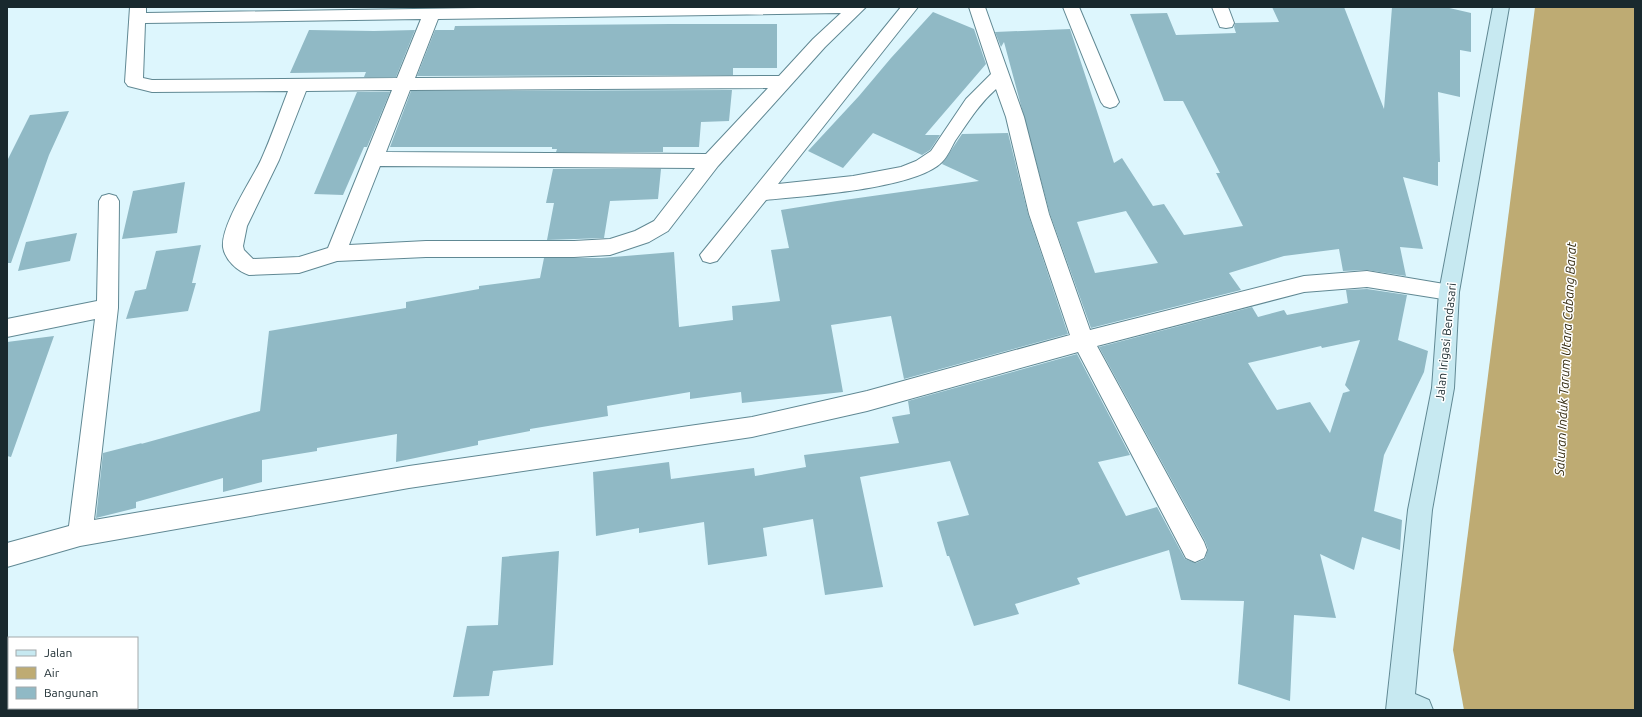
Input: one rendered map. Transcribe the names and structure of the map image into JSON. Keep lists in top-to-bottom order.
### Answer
{
  "streets": {
    "street": ["Jalan Irigasi Bendasari"]
  },
  "water": ["Saluran Induk Tarum Utara Cabang Barat"],
  "legend": ["Jalan", "Air", "Bangunan"]
}
